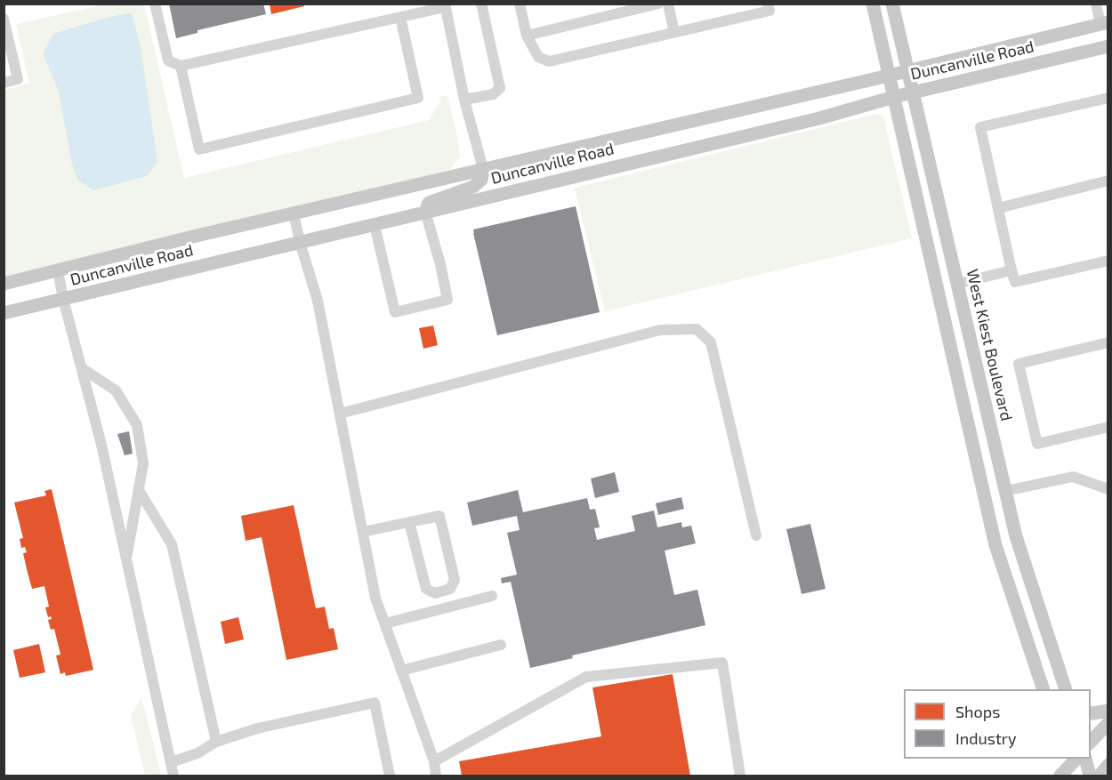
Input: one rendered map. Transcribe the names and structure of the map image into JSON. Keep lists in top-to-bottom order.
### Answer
{
  "streets": {
    "main road": ["Duncanville Road", "West Kiest Boulevard"]
  },
  "crossings": [
    ["Duncanville Road", "West Kiest Boulevard"]
  ],
  "legend": ["Shops", "Industry"]
}
